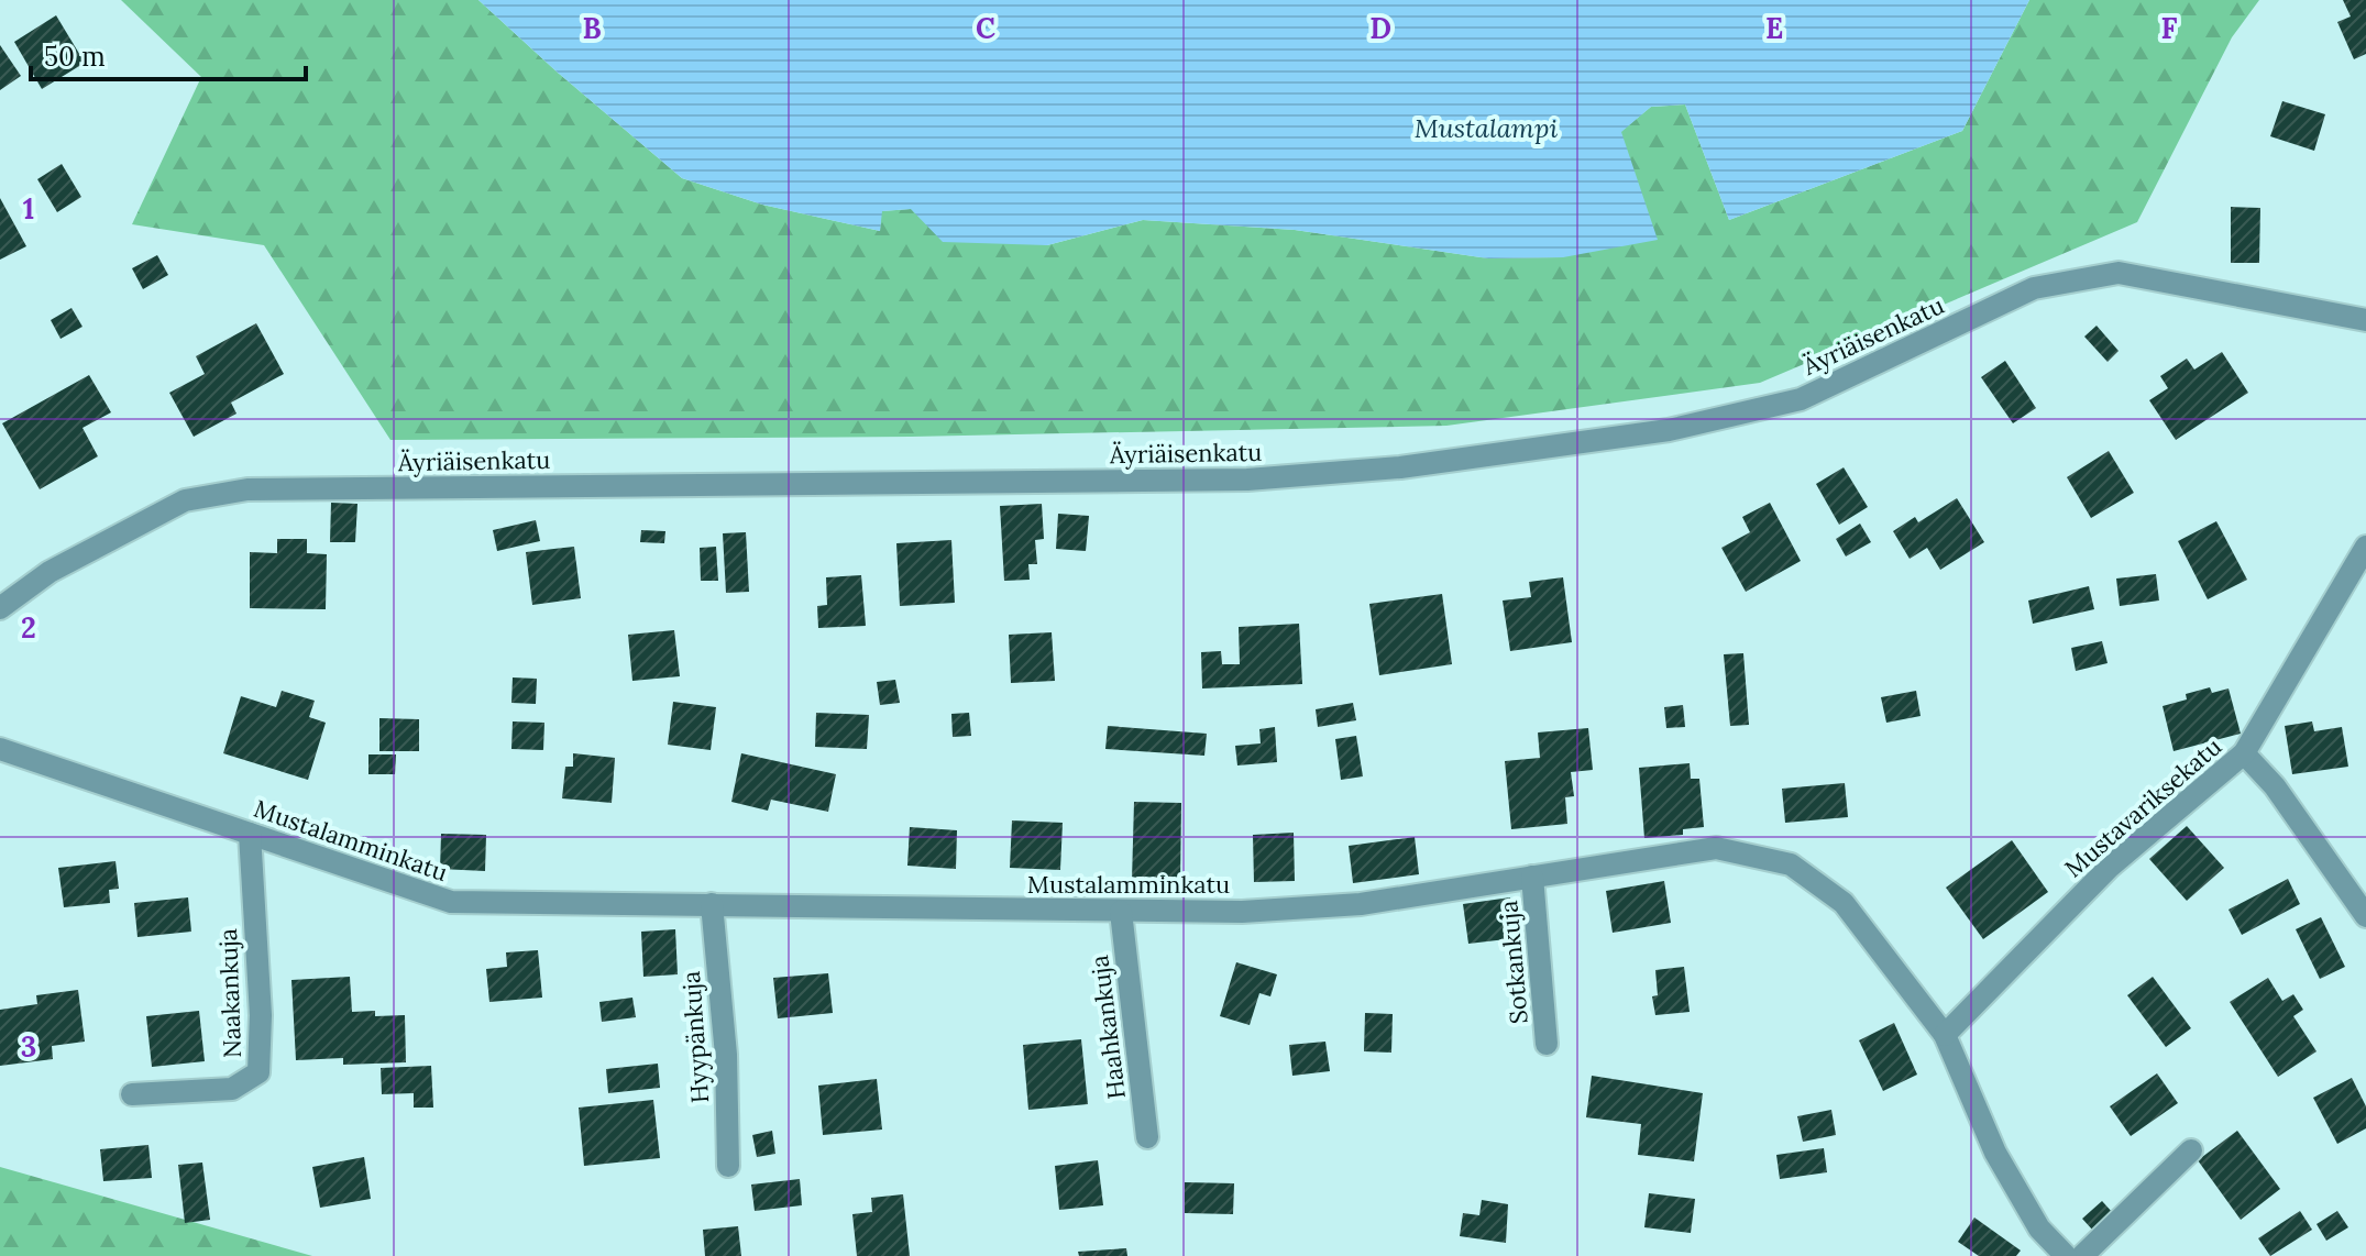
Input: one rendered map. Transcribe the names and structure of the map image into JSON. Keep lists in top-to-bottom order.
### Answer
{
  "streets": {
    "street": [
      "Äyriäisenkatu",
      "Mustavariksekatu",
      "Mustalamminkatu",
      "Sotkankuja",
      "Naakankuja",
      "Haahkankuja",
      "Hyypänkuja"
    ]
  },
  "crossings": [
    ["Mustavariksekatu", "Mustalamminkatu"],
    ["Mustalamminkatu", "Sotkankuja"],
    ["Mustalamminkatu", "Naakankuja"],
    ["Mustalamminkatu", "Haahkankuja"],
    ["Mustalamminkatu", "Hyypänkuja"]
  ],
  "water": ["Mustalampi"],
  "scale_bar": "50 m",
  "grid": {
    "columns": [
      "B",
      "C",
      "D",
      "E",
      "F"
    ],
    "rows": ["1", "2", "3"]
  }
}
